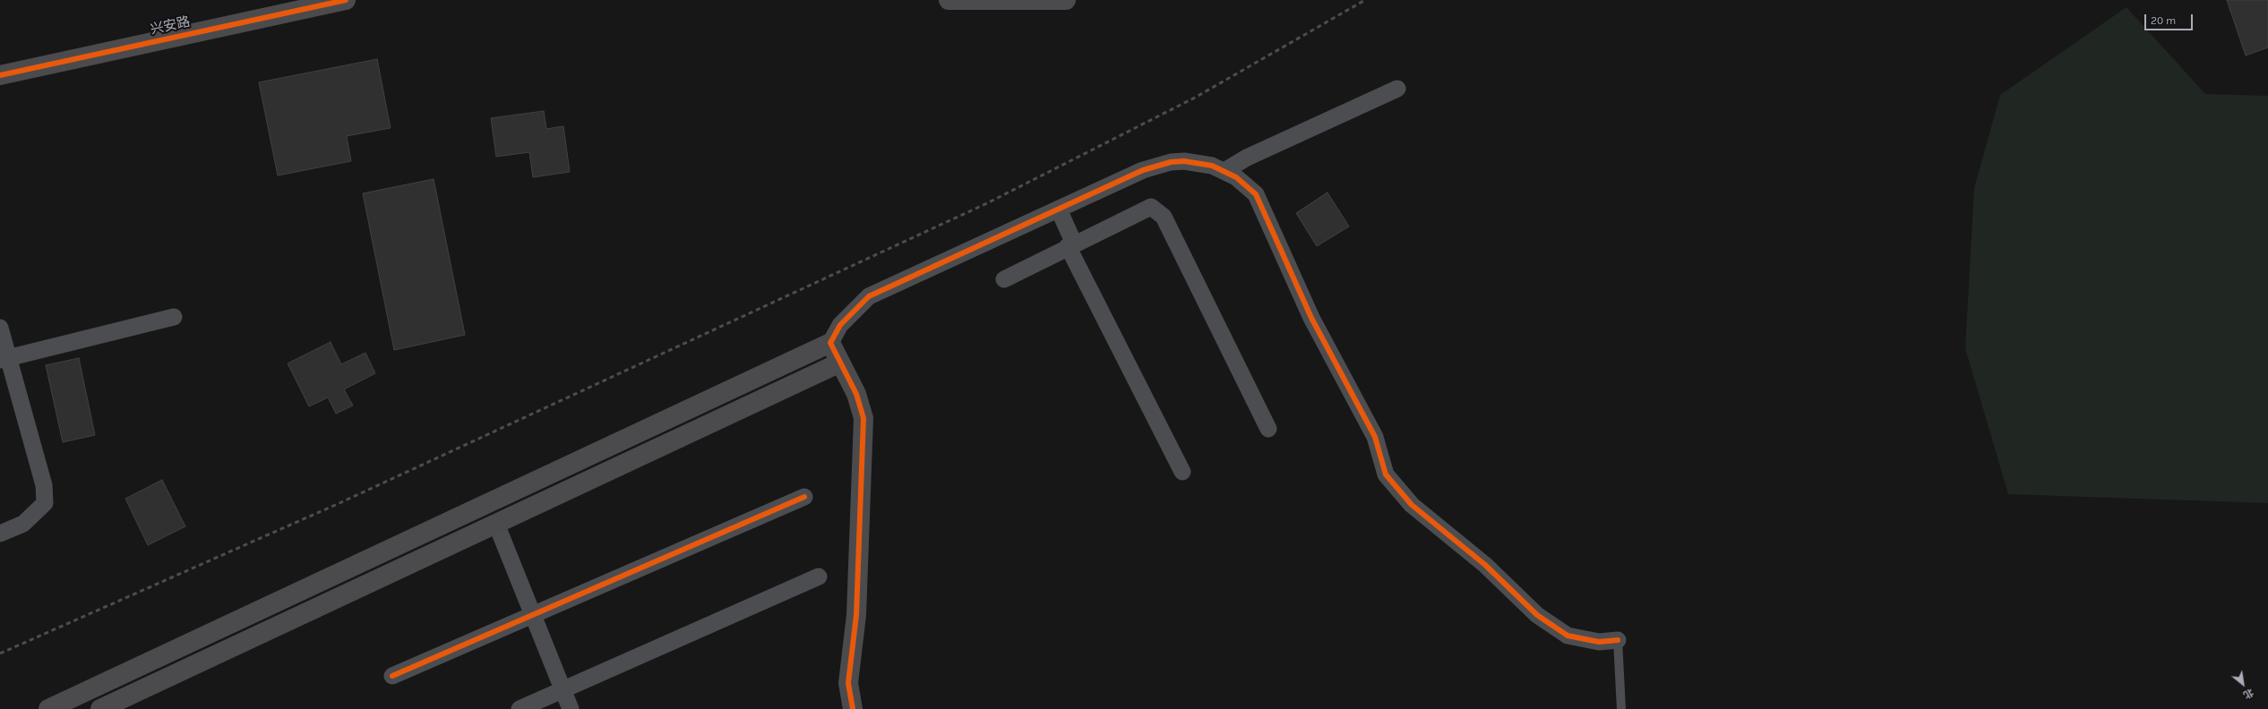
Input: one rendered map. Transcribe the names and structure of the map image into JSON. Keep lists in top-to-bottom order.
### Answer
{
  "streets": {
    "main road": ["兴安路"]
  },
  "scale_bar": "20 m",
  "north": "bottom right"
}
